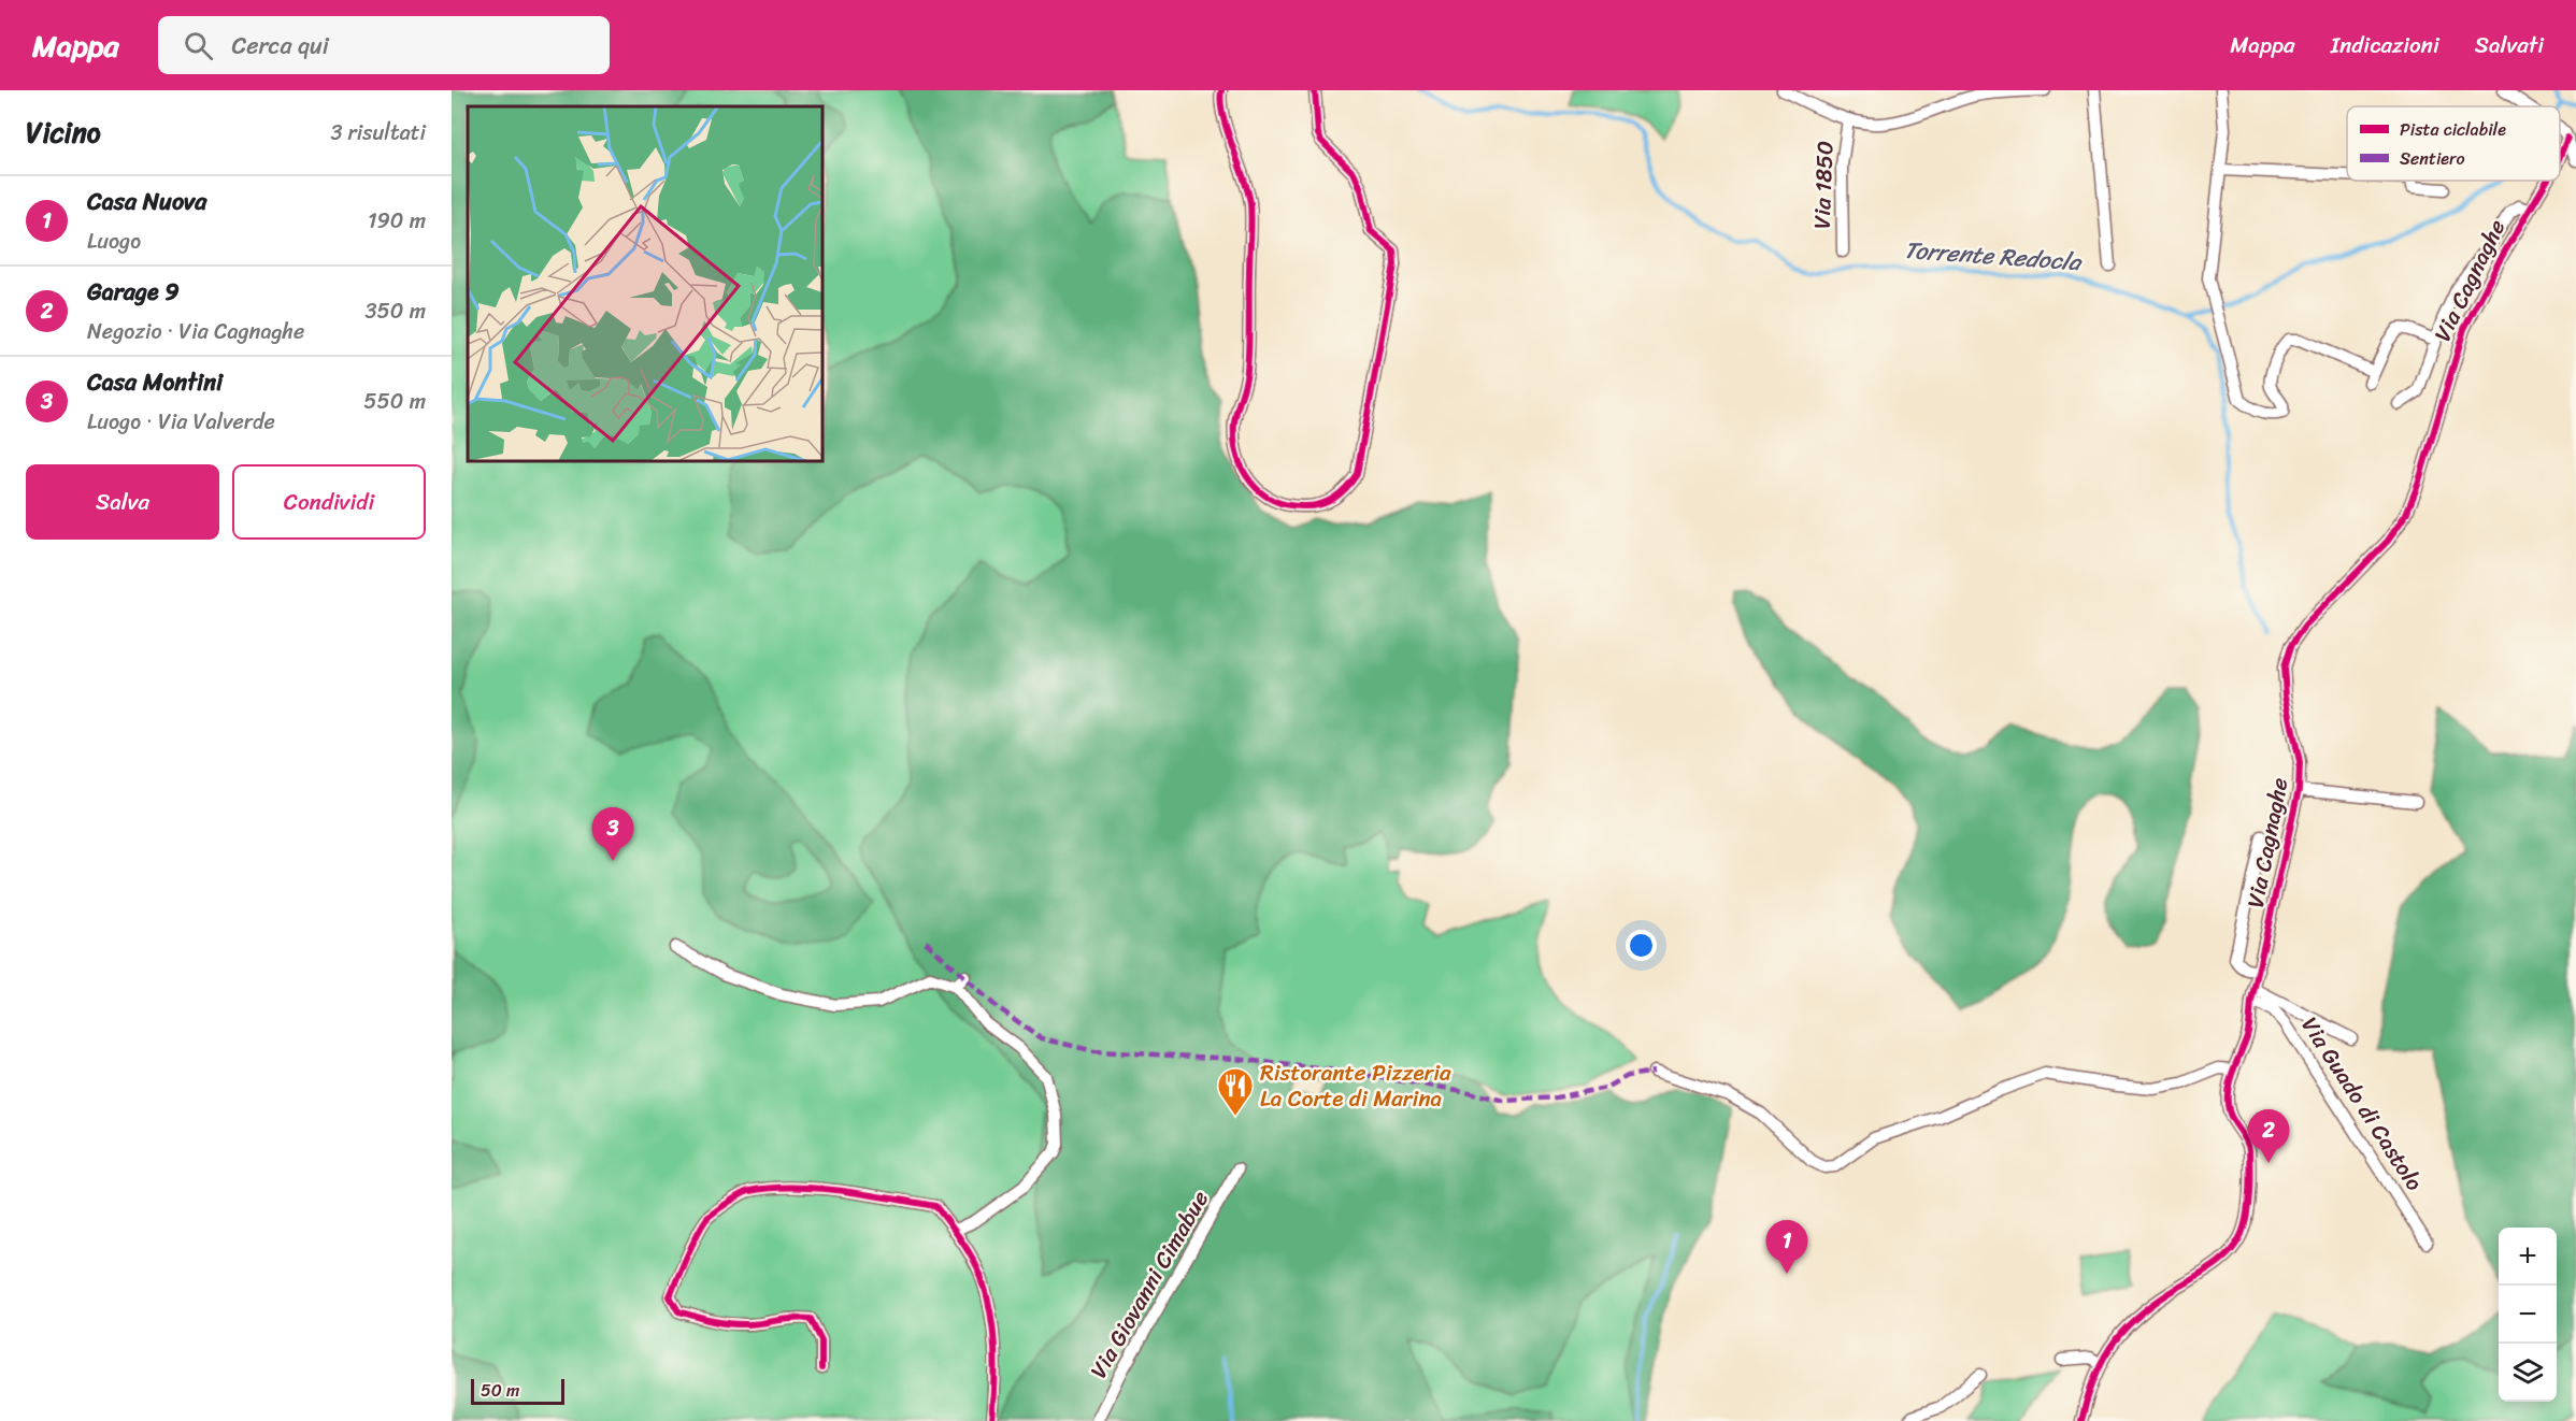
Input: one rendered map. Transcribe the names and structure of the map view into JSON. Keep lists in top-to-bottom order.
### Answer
{
  "streets": {
    "street": [
      "Via 1850",
      "Via Cagnaghe",
      "Via Guado di Castolo",
      "Via Giovanni Cimabue"
    ]
  },
  "crossings": [
    ["Via Cagnaghe", "Via Guado di Castolo"]
  ],
  "water": ["Torrente Redocla"],
  "places": {
    "restaurant": ["Ristorante Pizzeria La Corte di Marina"]
  },
  "legend": ["Pista ciclabile", "Sentiero"],
  "scale_bar": "50 m",
  "page": {
    "header": "Mappa",
    "search": "Cerca qui",
    "nav": ["Mappa", "Indicazioni", "Salvati"],
    "heading": ["Vicino", "3 risultati"],
    "list": [
      {
        "mark": "1",
        "name": "Casa Nuova",
        "note": "Luogo",
        "value": "190 m"
      },
      {
        "mark": "2",
        "name": "Garage 9",
        "note": "Negozio · Via Cagnaghe",
        "value": "350 m"
      },
      {
        "mark": "3",
        "name": "Casa Montini",
        "note": "Luogo · Via Valverde",
        "value": "550 m"
      }
    ],
    "buttons": ["Salva", "Condividi"],
    "pins": ["3", "2", "1"],
    "map_buttons": ["+", "−"],
    "scale": "50 m"
  }
}
